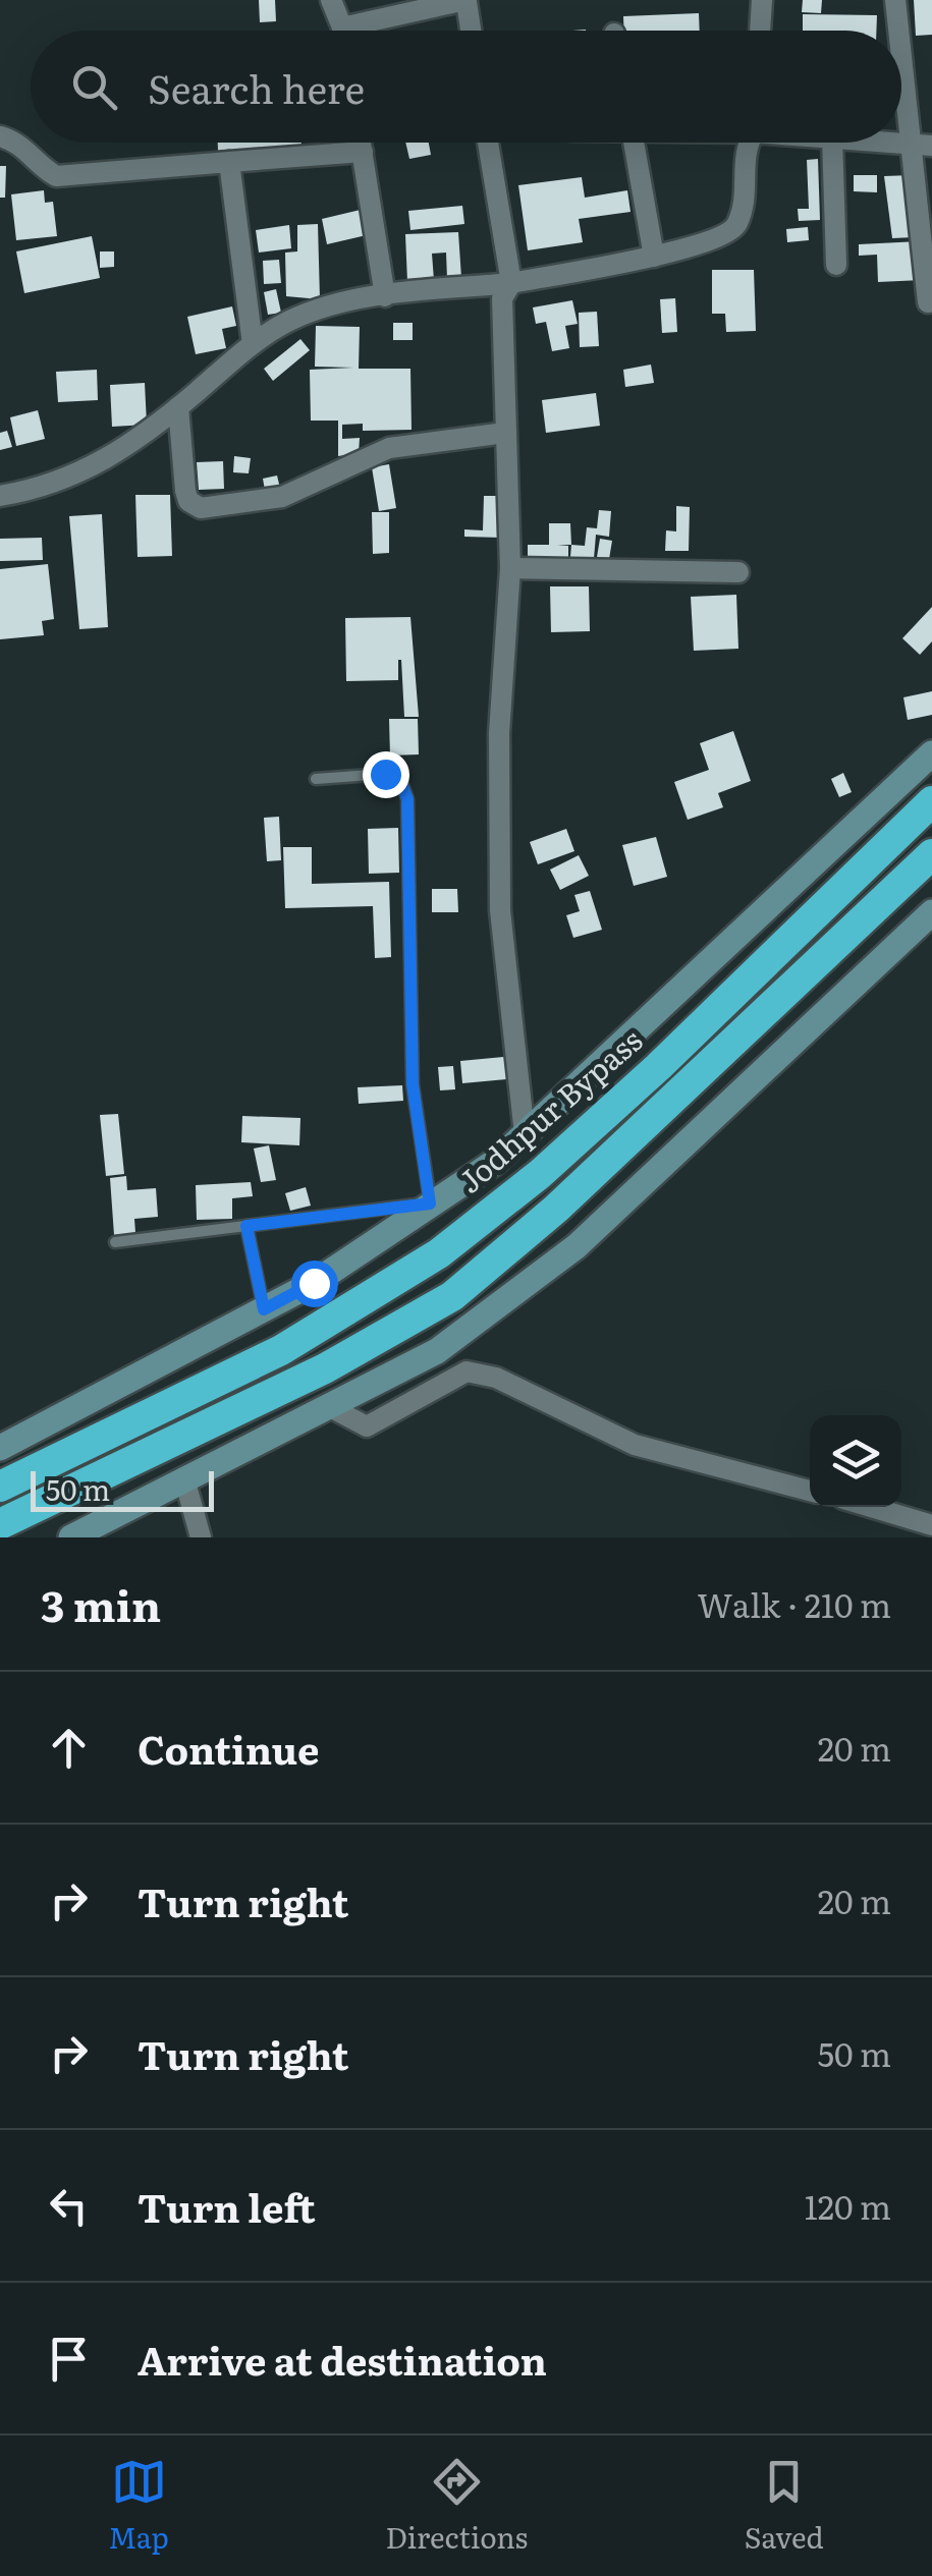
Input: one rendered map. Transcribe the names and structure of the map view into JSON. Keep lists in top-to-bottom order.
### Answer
{
  "streets": {
    "highway": ["Jodhpur Bypass"]
  },
  "scale_bar": "50 m",
  "page": {
    "search": "Search here",
    "scale": "50 m",
    "heading": ["3 min", "Walk · 210 m"],
    "list": [
      ["Continue", "20 m"],
      ["Turn right", "20 m"],
      ["Turn right", "50 m"],
      ["Turn left", "120 m"],
      "Arrive at destination"
    ],
    "nav": ["Map", "Directions", "Saved"]
  }
}
